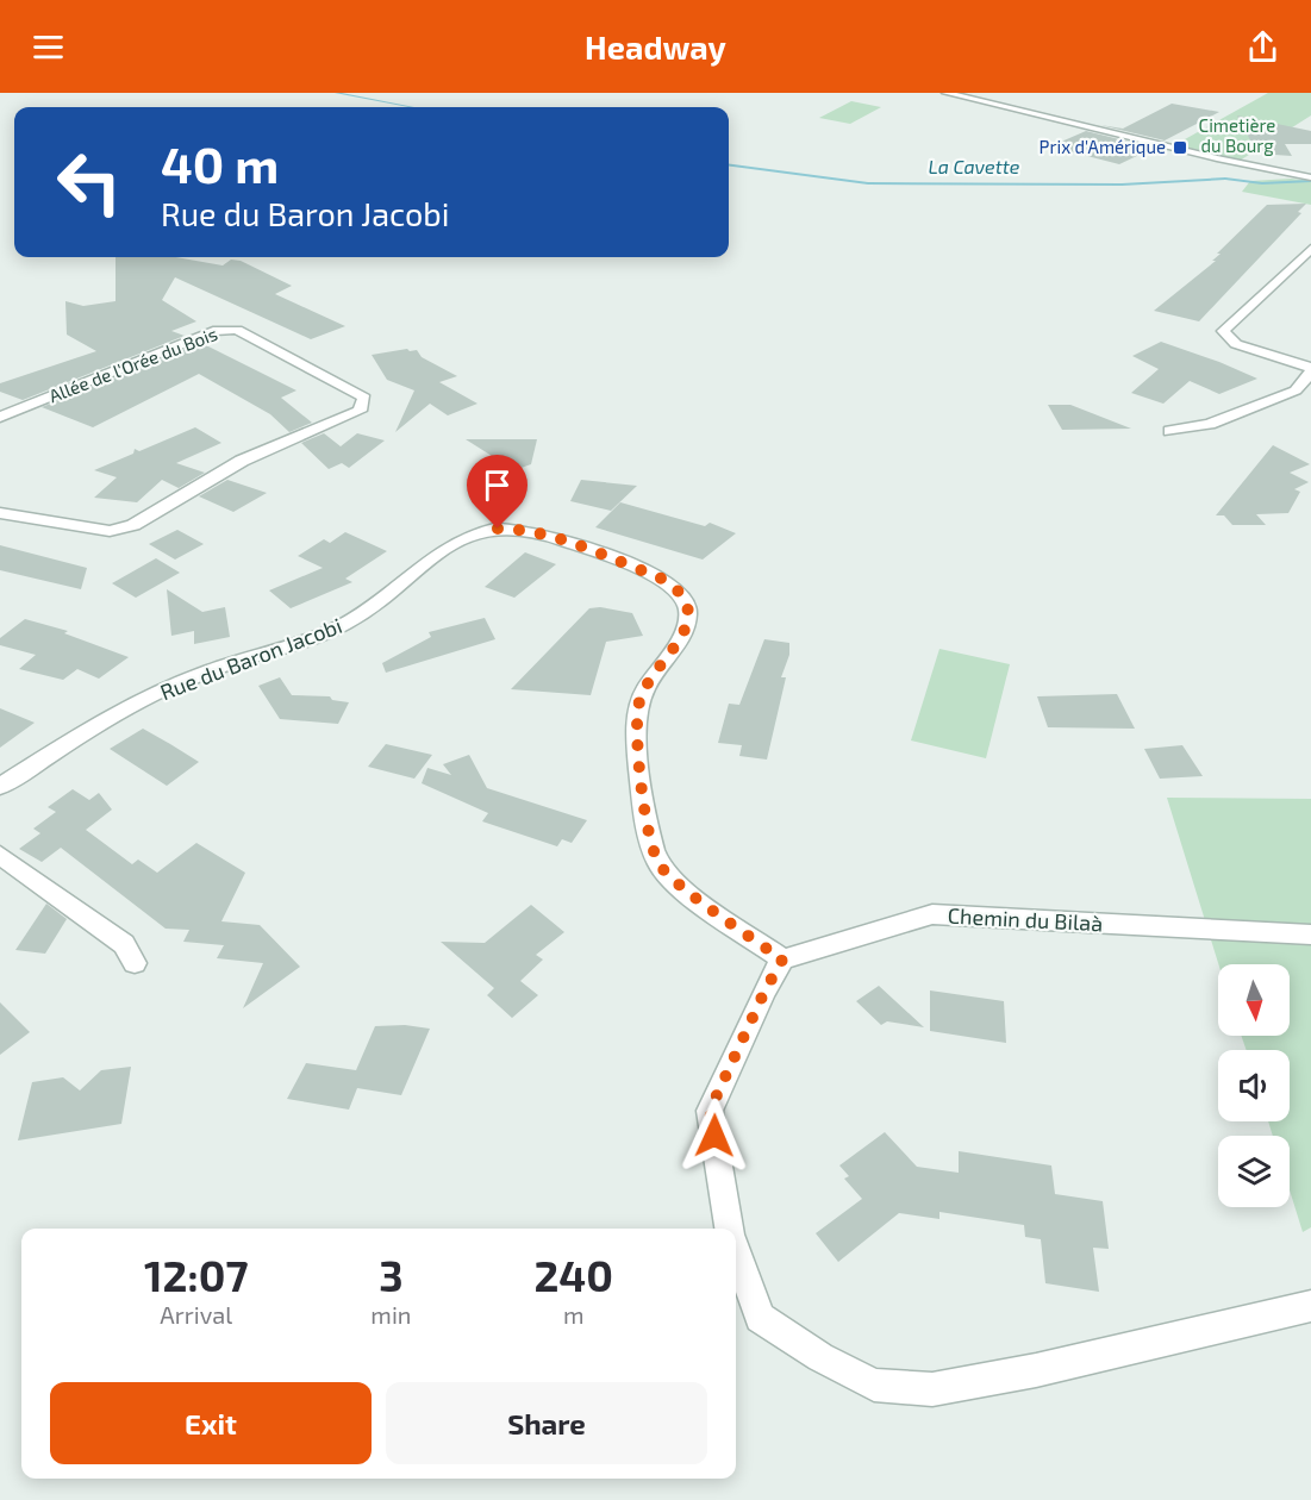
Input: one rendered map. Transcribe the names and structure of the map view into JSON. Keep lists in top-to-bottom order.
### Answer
{
  "streets": {
    "street": ["Allée de l'Orée du Bois", "Rue du Baron Jacobi", "Chemin du Bilaà"]
  },
  "crossings": [
    ["Rue du Baron Jacobi", "Chemin du Bilaà"]
  ],
  "water": ["La Cavette"],
  "parks": ["Cimetière du Bourg"],
  "places": {
    "transit": ["Prix d'Amérique"]
  },
  "north": "bottom",
  "page": {
    "header": "Headway",
    "turn": ["40 m", "Rue du Baron Jacobi"],
    "eta": [
      "12:07",
      "Arrival",
      "3",
      "min",
      "240",
      "m"
    ],
    "buttons": ["Exit", "Share"]
  }
}
